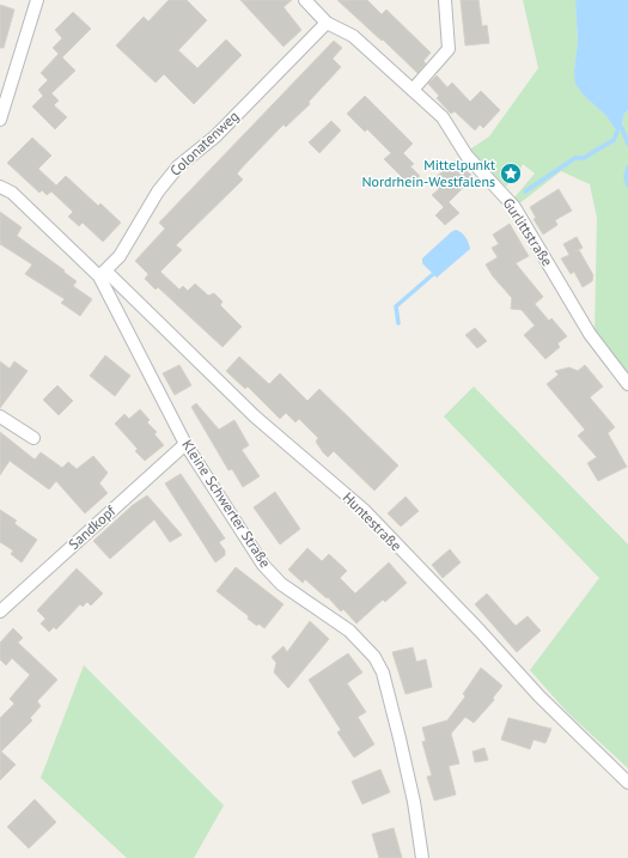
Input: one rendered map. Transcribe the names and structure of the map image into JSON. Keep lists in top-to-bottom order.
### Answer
{
  "streets": {
    "street": [
      "Colonatenweg",
      "Gurlittstraße",
      "Kleine Schwerter Straße",
      "Huntestraße",
      "Sandkopf"
    ]
  },
  "crossings": [
    ["Colonatenweg", "Gurlittstraße"],
    ["Colonatenweg", "Kleine Schwerter Straße"],
    ["Colonatenweg", "Huntestraße"],
    ["Kleine Schwerter Straße", "Huntestraße"],
    ["Kleine Schwerter Straße", "Sandkopf"]
  ],
  "places": {
    "place": ["Mittelpunkt Nordrhein-Westfalens"]
  }
}
